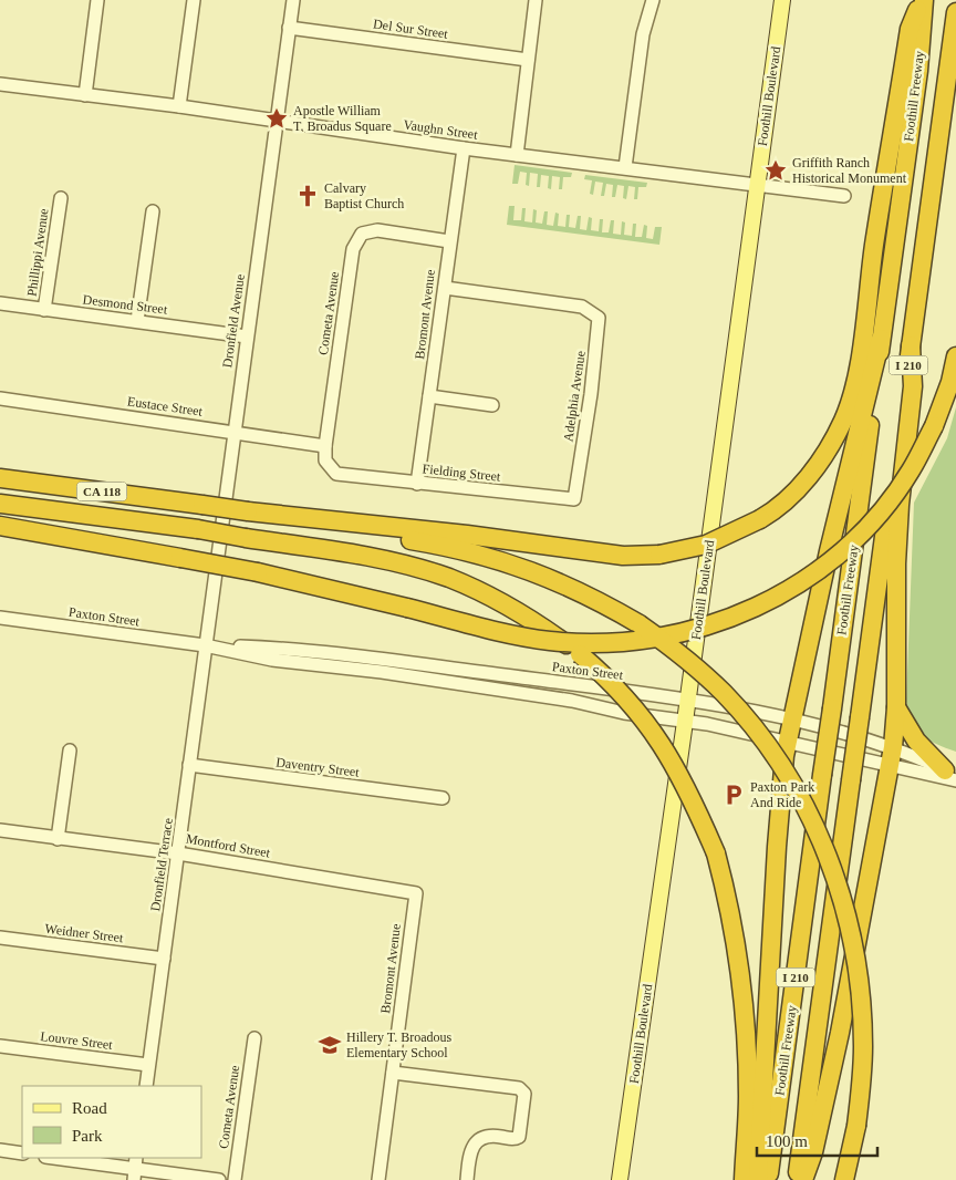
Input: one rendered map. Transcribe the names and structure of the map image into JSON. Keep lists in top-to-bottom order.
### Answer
{
  "streets": {
    "highway": ["Foothill Freeway", "I 210", "CA 118"],
    "main road": ["Foothill Boulevard"],
    "street": [
      "Del Sur Street",
      "Vaughn Street",
      "Phillippi Avenue",
      "Desmond Street",
      "Cometa Avenue",
      "Bromont Avenue",
      "Dronfield Avenue",
      "Adelphia Avenue",
      "Eustace Street",
      "Fielding Street",
      "Paxton Street",
      "Daventry Street",
      "Montford Street",
      "Dronfield Terrace",
      "Weidner Street",
      "Louvre Street"
    ]
  },
  "crossings": [
    ["Del Sur Street", "Dronfield Avenue"],
    ["Foothill Boulevard", "Vaughn Street"],
    ["Foothill Boulevard", "Paxton Street"],
    ["Vaughn Street", "Bromont Avenue"],
    ["Vaughn Street", "Dronfield Avenue"],
    ["Phillippi Avenue", "Desmond Street"],
    ["Desmond Street", "Dronfield Avenue"],
    ["Cometa Avenue", "Bromont Avenue"],
    ["Cometa Avenue", "Eustace Street"],
    ["Cometa Avenue", "Fielding Street"],
    ["Bromont Avenue", "Adelphia Avenue"],
    ["Bromont Avenue", "Fielding Street"],
    ["Bromont Avenue", "Montford Street"],
    ["Dronfield Avenue", "Eustace Street"],
    ["Dronfield Avenue", "Paxton Street"],
    ["Dronfield Avenue", "Dronfield Terrace"],
    ["Adelphia Avenue", "Fielding Street"],
    ["Paxton Street", "Dronfield Terrace"],
    ["Daventry Street", "Dronfield Terrace"],
    ["Montford Street", "Dronfield Terrace"],
    ["Dronfield Terrace", "Weidner Street"],
    ["Dronfield Terrace", "Louvre Street"]
  ],
  "places": {
    "place": ["Apostle William T. Broadus Square", "Griffith Ranch Historical Monument"],
    "church": ["Calvary Baptist Church"],
    "parking": ["Paxton Park And Ride"],
    "school or university": ["Hillery T. Broadous Elementary School"]
  },
  "legend": ["Road", "Park"],
  "scale_bar": "100 m"
}
